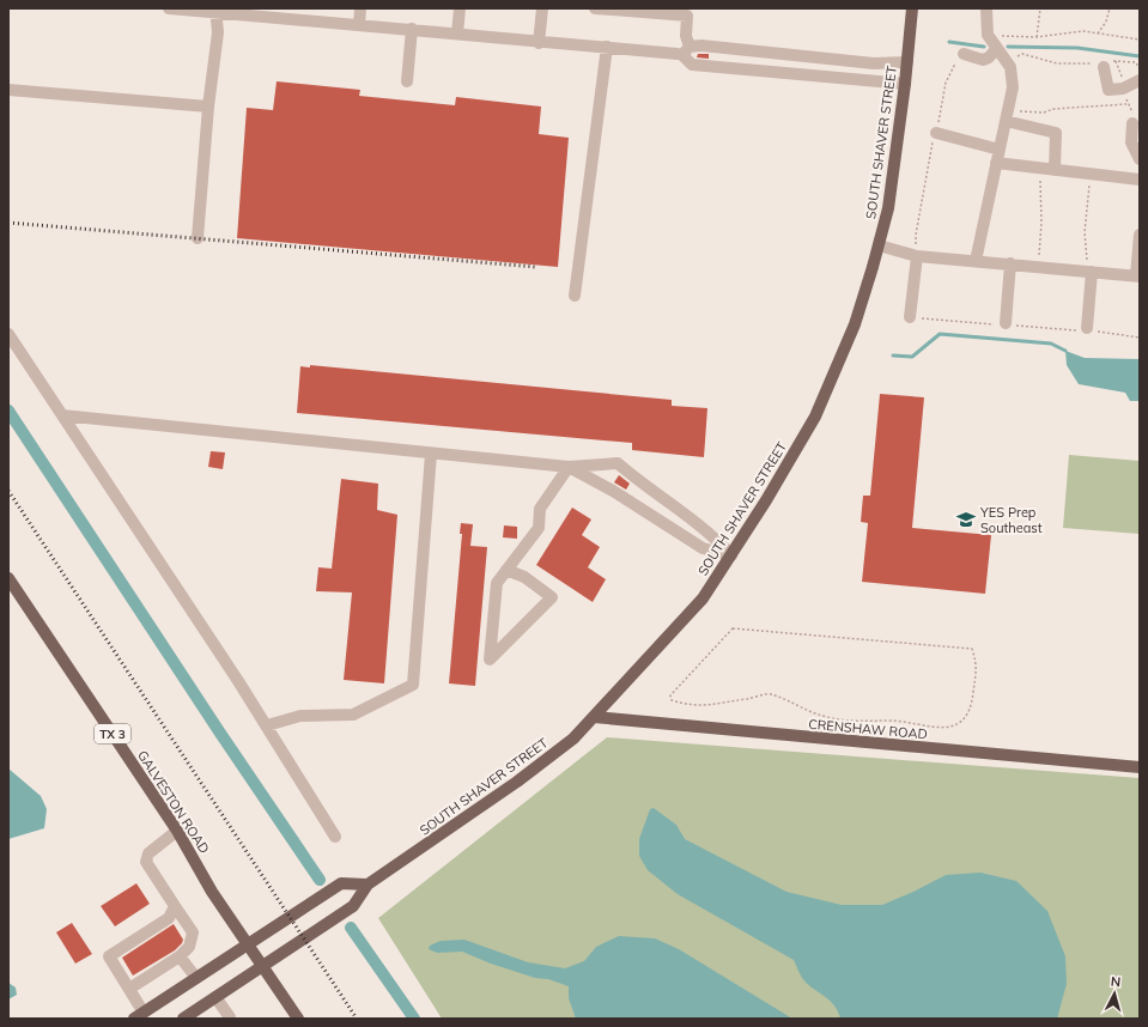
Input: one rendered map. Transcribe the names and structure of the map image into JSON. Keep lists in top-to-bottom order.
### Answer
{
  "streets": {
    "main road": [
      "SOUTH SHAVER STREET",
      "CRENSHAW ROAD",
      "TX 3",
      "GALVESTON ROAD"
    ]
  },
  "crossings": [
    ["SOUTH SHAVER STREET", "CRENSHAW ROAD"],
    ["SOUTH SHAVER STREET", "GALVESTON ROAD"]
  ],
  "places": {
    "school or university": ["YES Prep Southeast"]
  },
  "north": "top"
}
